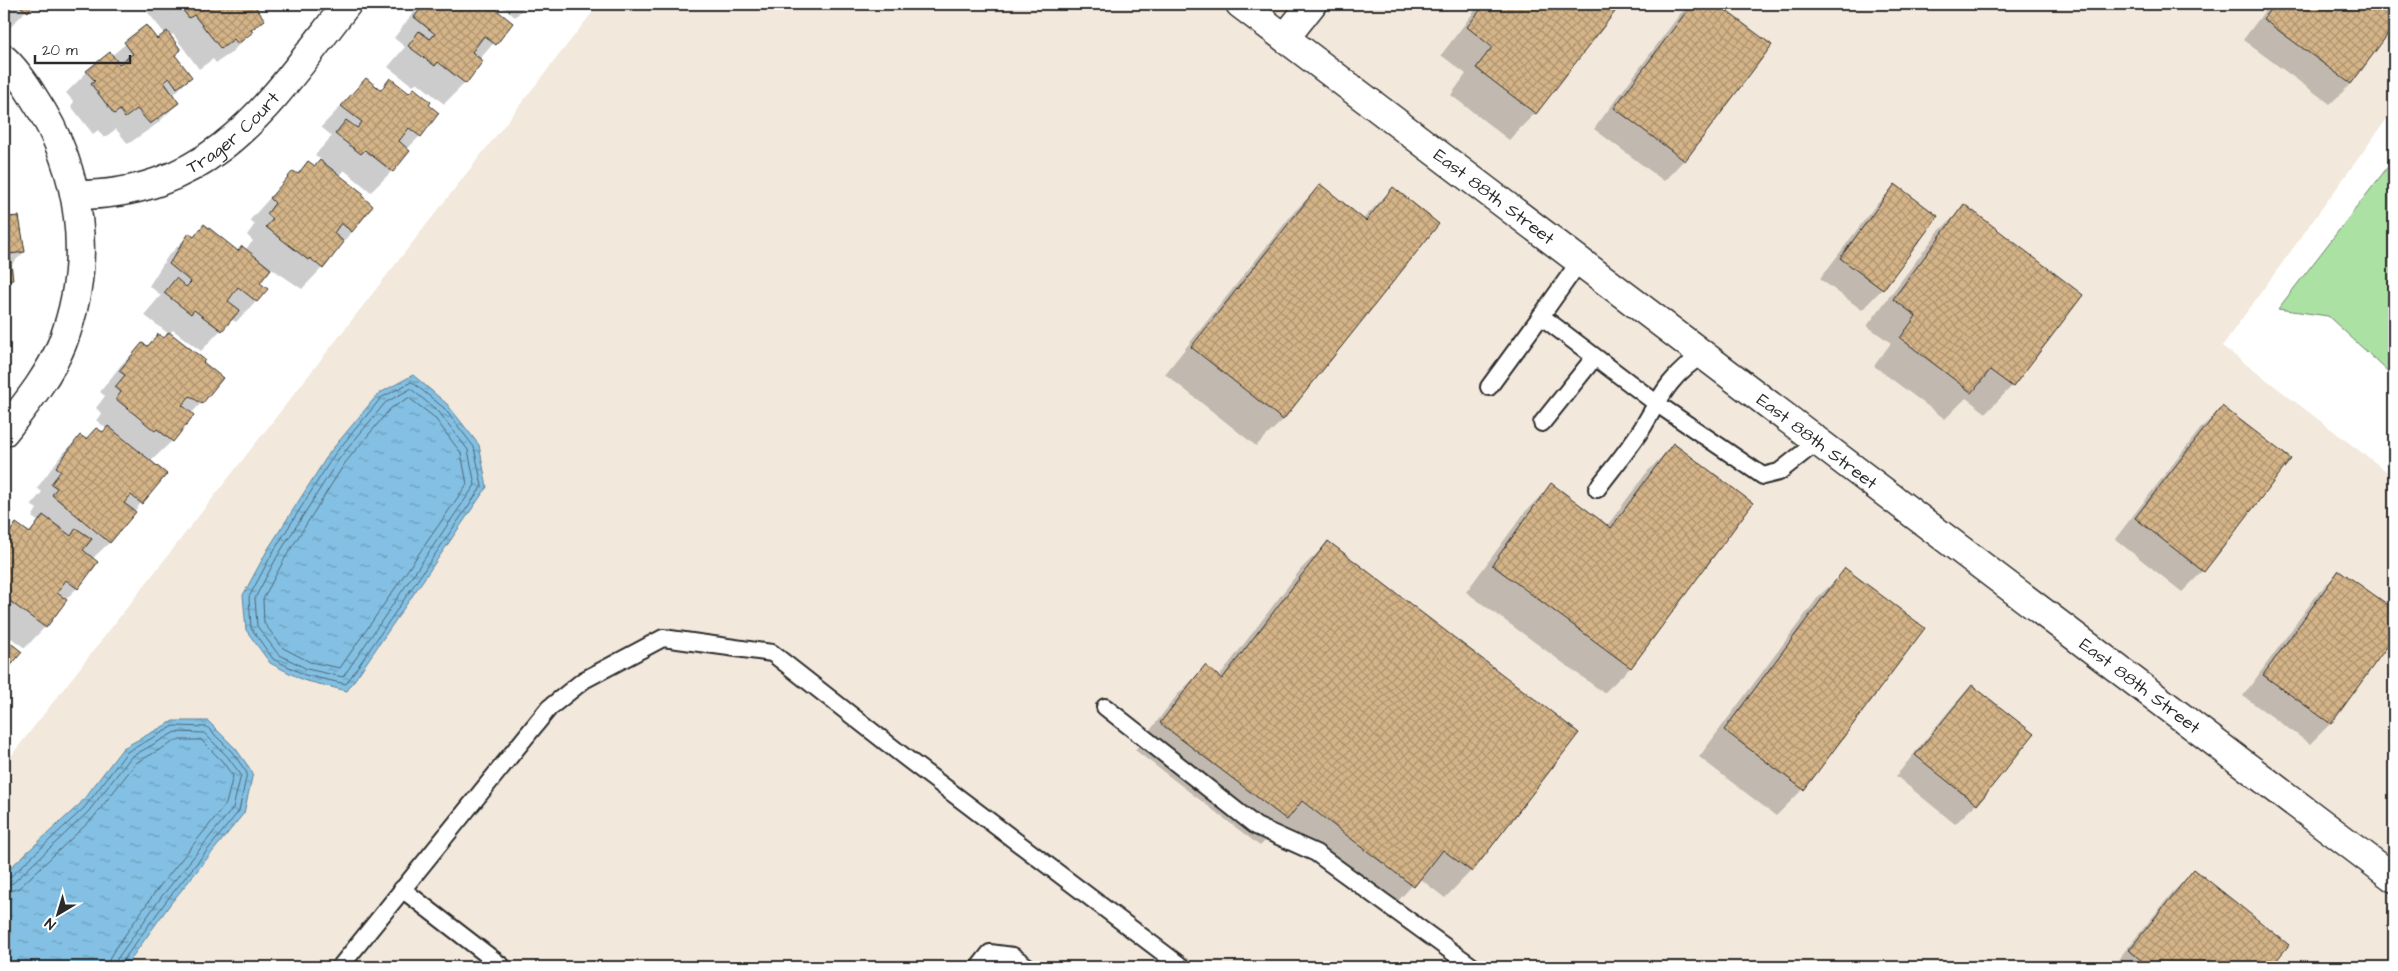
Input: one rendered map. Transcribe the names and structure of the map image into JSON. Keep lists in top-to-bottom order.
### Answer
{
  "streets": {
    "street": ["Trager Court", "East 88th Street"]
  },
  "scale_bar": "20 m",
  "north": "bottom left"
}
